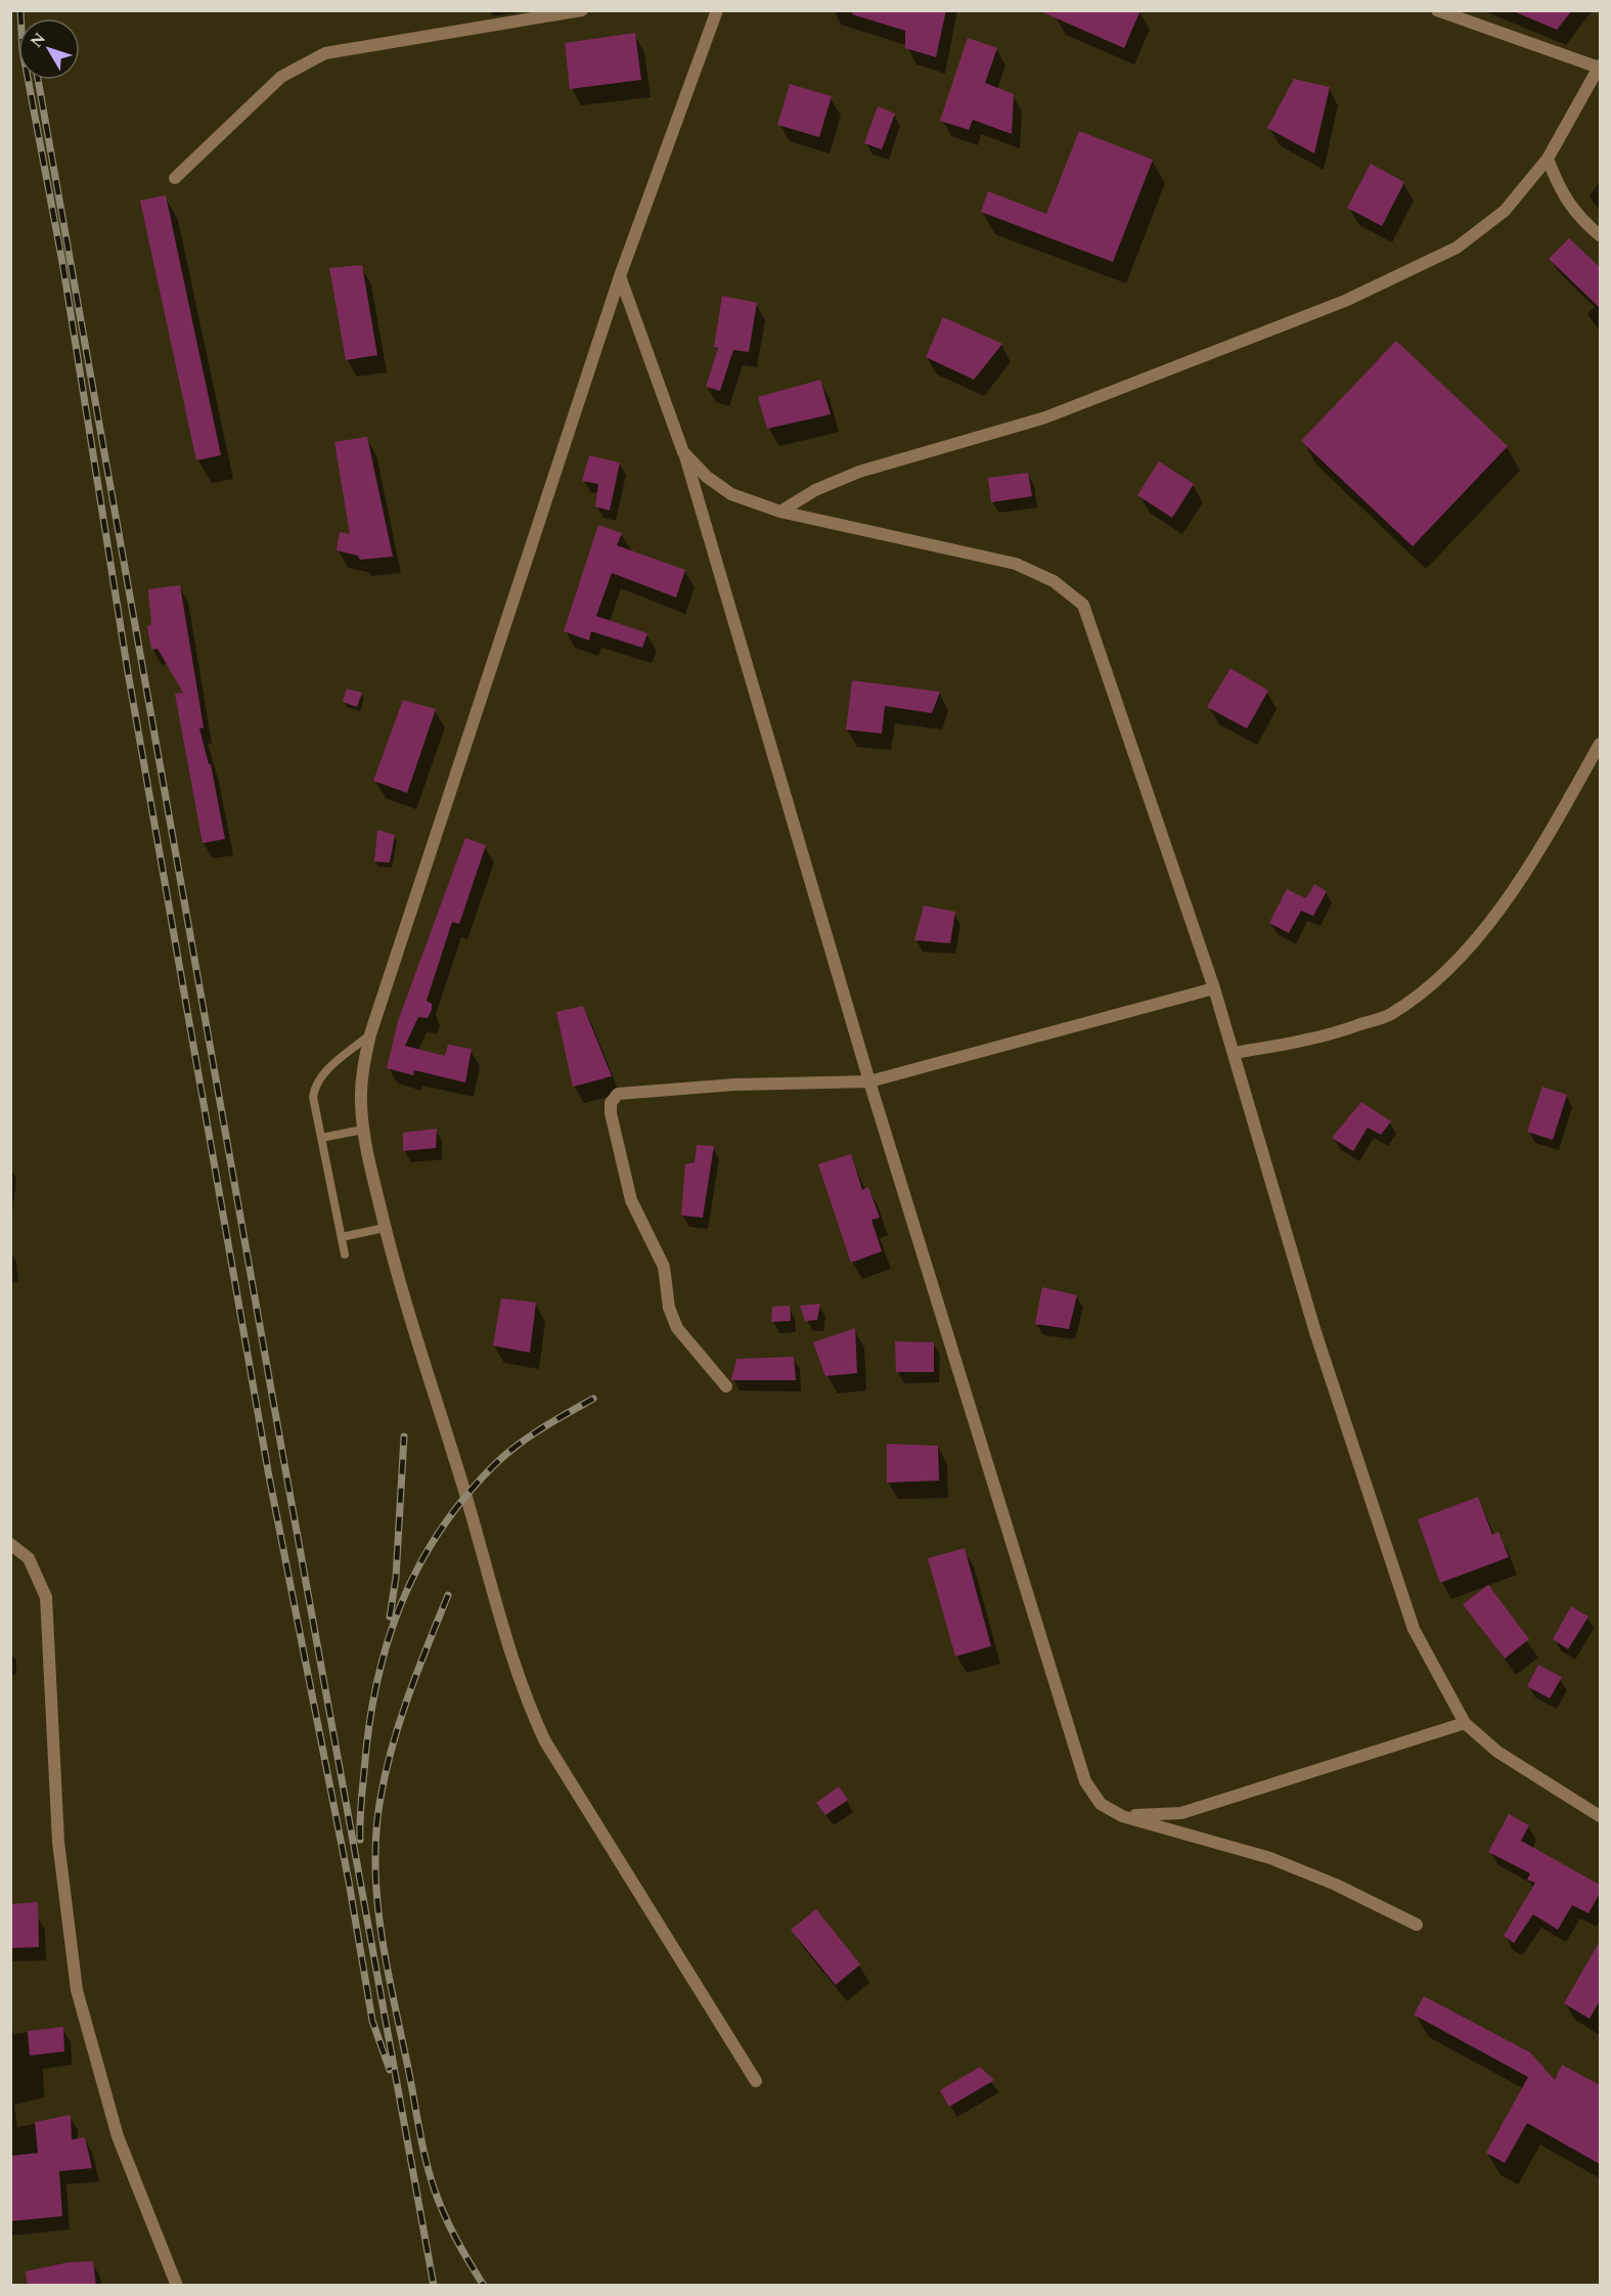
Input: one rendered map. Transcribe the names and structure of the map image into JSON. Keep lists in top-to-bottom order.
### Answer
{
  "north": "top left"
}
